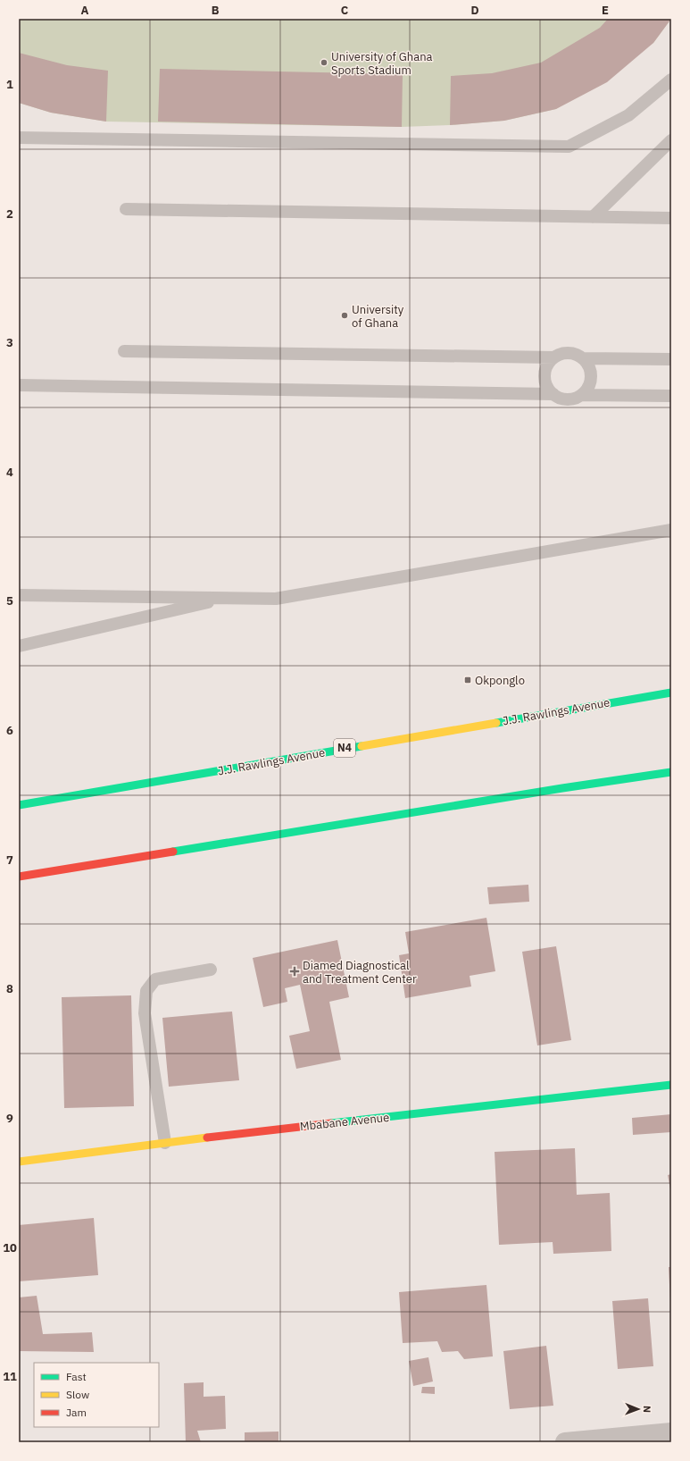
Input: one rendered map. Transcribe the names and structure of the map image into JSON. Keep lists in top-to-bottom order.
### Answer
{
  "streets": {
    "main road": ["J.J. Rawlings Avenue", "N4", "Mbabane Avenue"]
  },
  "places": {
    "other": ["University of Ghana Sports Stadium", "University of Ghana"],
    "transit": ["Okponglo"],
    "health": ["Diamed Diagnostical and Treatment Center"]
  },
  "legend": ["Fast", "Slow", "Jam"],
  "north": "right",
  "grid": {
    "columns": [
      "A",
      "B",
      "C",
      "D",
      "E"
    ],
    "rows": [
      "1",
      "2",
      "3",
      "4",
      "5",
      "6",
      "7",
      "8",
      "9",
      "10",
      "11"
    ]
  }
}
